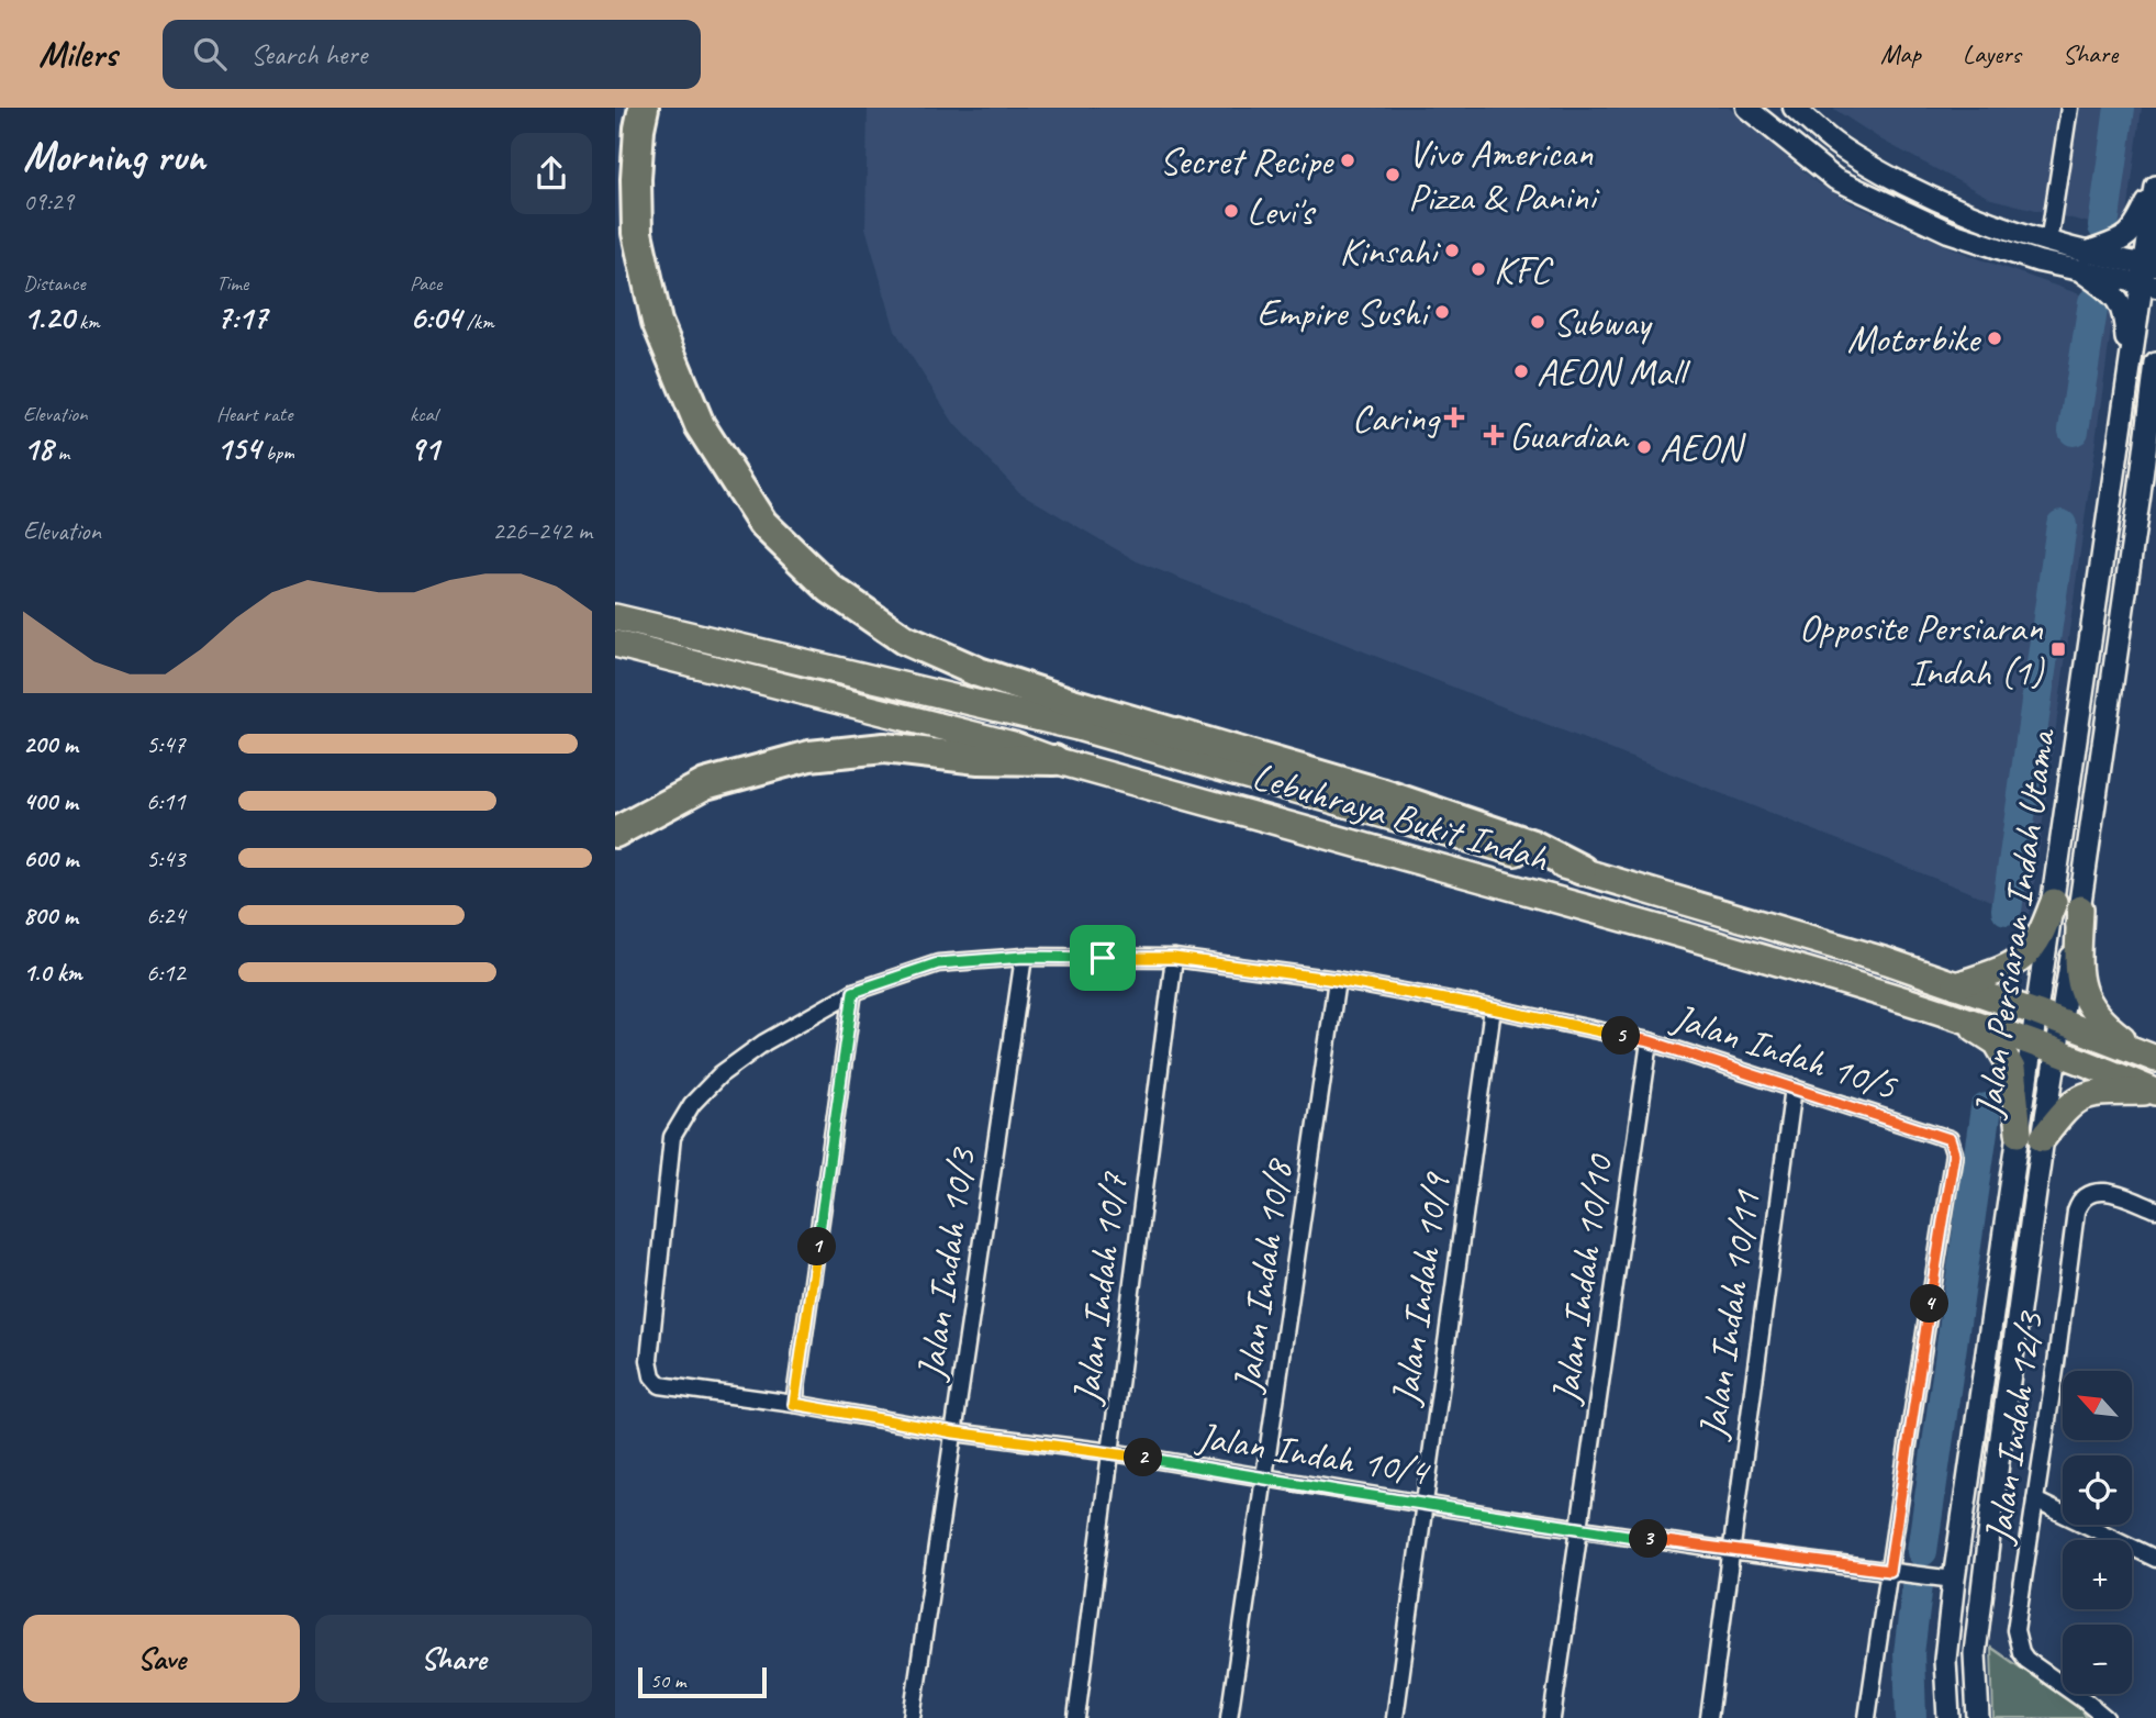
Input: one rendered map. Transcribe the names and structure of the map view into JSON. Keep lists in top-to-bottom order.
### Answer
{
  "streets": {
    "highway": ["Lebuhraya Bukit Indah"],
    "main road": ["Jalan Persiaran Indah Utama"],
    "street": [
      "Jalan Indah 10/5",
      "Jalan Indah 10/3",
      "Jalan Indah 10/8",
      "Jalan Indah 10/10",
      "Jalan Indah 10/7",
      "Jalan Indah 10/9",
      "Jalan Indah 10/11",
      "Jalan Indah 12/3",
      "Jalan Indah 10/4"
    ]
  },
  "crossings": [
    ["Lebuhraya Bukit Indah", "Jalan Persiaran Indah Utama"],
    ["Jalan Persiaran Indah Utama", "Jalan Indah 10/4"],
    ["Jalan Indah 10/5", "Jalan Indah 10/3"],
    ["Jalan Indah 10/5", "Jalan Indah 10/8"],
    ["Jalan Indah 10/5", "Jalan Indah 10/10"],
    ["Jalan Indah 10/5", "Jalan Indah 10/7"],
    ["Jalan Indah 10/5", "Jalan Indah 10/9"],
    ["Jalan Indah 10/5", "Jalan Indah 10/11"],
    ["Jalan Indah 10/5", "Jalan Indah 10/4"],
    ["Jalan Indah 10/3", "Jalan Indah 10/4"],
    ["Jalan Indah 10/8", "Jalan Indah 10/4"],
    ["Jalan Indah 10/10", "Jalan Indah 10/4"],
    ["Jalan Indah 10/7", "Jalan Indah 10/4"],
    ["Jalan Indah 10/9", "Jalan Indah 10/4"],
    ["Jalan Indah 10/11", "Jalan Indah 10/4"]
  ],
  "places": {
    "other": [
      "Secret Recipe",
      "Vivo American Pizza & Panini",
      "Levi's",
      "Kinsahi",
      "KFC",
      "Empire Sushi",
      "Subway",
      "Motorbike",
      "AEON Mall",
      "AEON"
    ],
    "health": ["Caring", "Guardian"],
    "transit": ["Opposite Persiaran Indah (1)"]
  },
  "scale_bar": "50 m",
  "north": "top left",
  "page": {
    "header": "Milers",
    "search": "Search here",
    "nav": ["Map", "Layers", "Share"],
    "heading": ["Morning run", "09:29"],
    "stats": [
      ["Distance", "1.20 km"],
      ["Time", "7:17"],
      ["Pace", "6:04 /km"],
      ["Elevation", "18 m"],
      ["Heart rate", "154 bpm"],
      ["kcal", "91"]
    ],
    "chart": ["Elevation", "226–242 m"],
    "list": [
      {
        "name": "200 m",
        "note": "5:47"
      },
      {
        "name": "400 m",
        "note": "6:11"
      },
      {
        "name": "600 m",
        "note": "5:43"
      },
      {
        "name": "800 m",
        "note": "6:24"
      },
      {
        "name": "1.0 km",
        "note": "6:12"
      }
    ],
    "pins": [
      "5",
      "1",
      "4",
      "2",
      "3"
    ],
    "map_buttons": ["+", "−"],
    "buttons": ["Save", "Share"],
    "scale": "50 m"
  }
}
